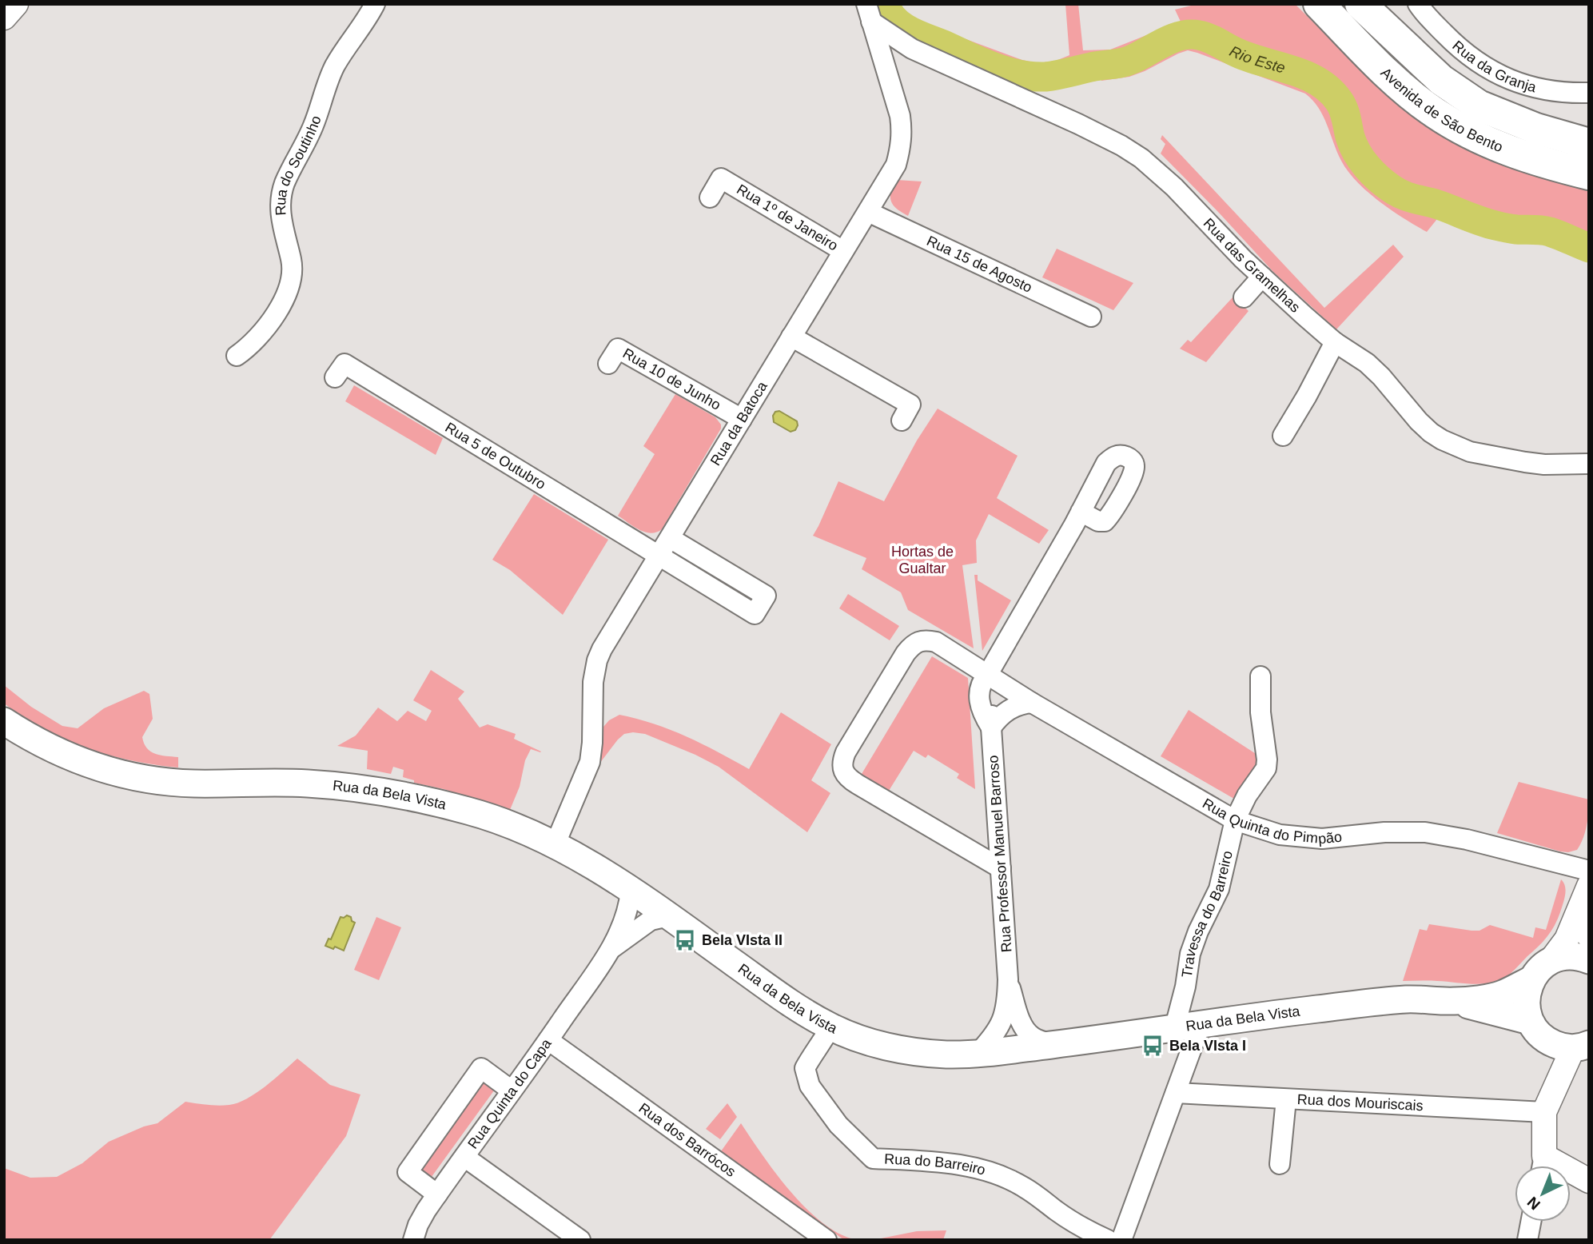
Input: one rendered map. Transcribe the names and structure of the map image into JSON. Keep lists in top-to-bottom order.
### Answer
{
  "streets": {
    "main road": ["Avenida de São Bento", "Rua da Bela Vista"],
    "street": [
      "Rua da Granja",
      "Rua do Soutinho",
      "Rua 1º de Janeiro",
      "Rua 15 de Agosto",
      "Rua das Gramelhas",
      "Rua 10 de Junho",
      "Rua da Batoca",
      "Rua 5 de Outubro",
      "Rua Quinta do Pimpão",
      "Rua Professor Manuel Barroso",
      "Travessa do Barreiro",
      "Rua Quinta do Capa",
      "Rua dos Mouriscais",
      "Rua dos Barrócos",
      "Rua do Barreiro"
    ]
  },
  "crossings": [
    ["Rua 1º de Janeiro", "Rua da Batoca"],
    ["Rua 15 de Agosto", "Rua da Batoca"],
    ["Rua das Gramelhas", "Rua da Batoca"],
    ["Rua 10 de Junho", "Rua da Batoca"],
    ["Rua da Batoca", "Rua 5 de Outubro"],
    ["Rua da Batoca", "Rua da Bela Vista"],
    ["Rua da Bela Vista", "Travessa do Barreiro"],
    ["Rua da Bela Vista", "Rua do Barreiro"],
    ["Rua Quinta do Pimpão", "Rua Professor Manuel Barroso"],
    ["Rua Quinta do Pimpão", "Travessa do Barreiro"],
    ["Rua Quinta do Capa", "Rua dos Barrócos"]
  ],
  "water": ["Rio Este"],
  "parks": ["Hortas de Gualtar"],
  "places": {
    "bus stop": ["Bela VIsta II", "Bela VIsta I"]
  },
  "north": "bottom left"
}
